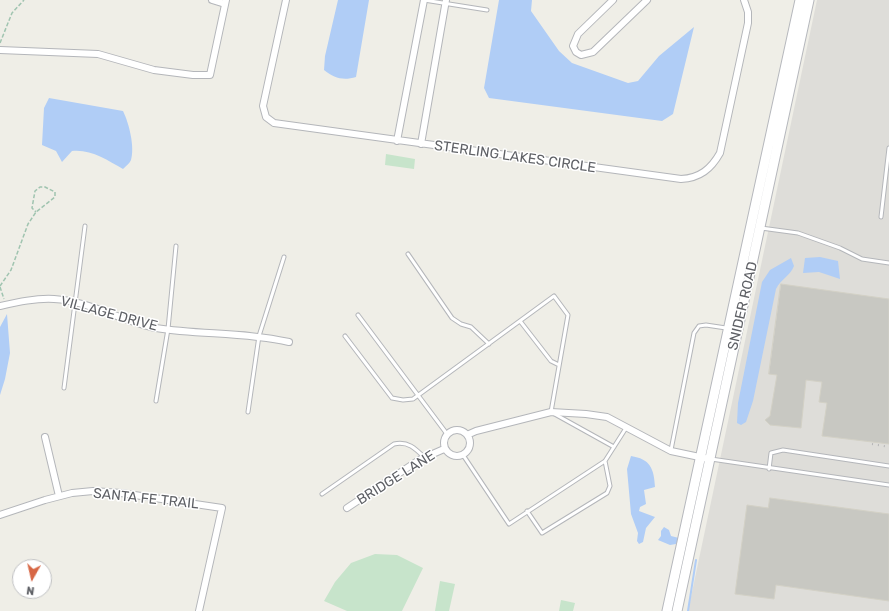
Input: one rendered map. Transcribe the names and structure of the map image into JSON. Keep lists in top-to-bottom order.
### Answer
{
  "streets": {
    "street": [
      "STERLING LAKES CIRCLE",
      "SNIDER ROAD",
      "VILLAGE DRIVE",
      "BRIDGE LANE",
      "SANTA FE TRAIL"
    ]
  },
  "north": "bottom"
}
